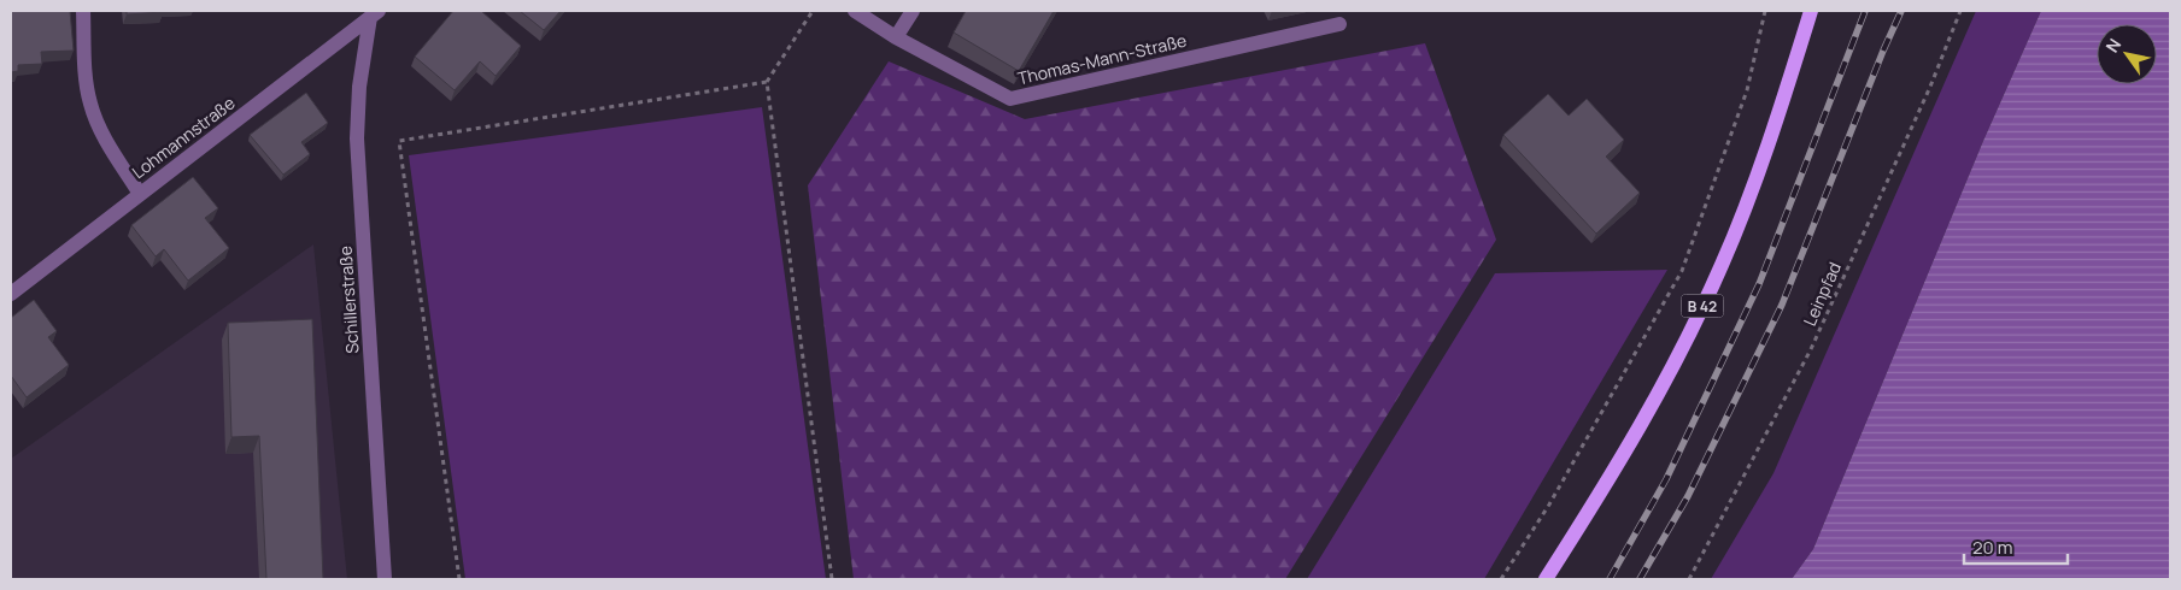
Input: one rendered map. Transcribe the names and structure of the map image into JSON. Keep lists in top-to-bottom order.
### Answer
{
  "streets": {
    "main road": ["B 42"],
    "street": ["Thomas-Mann-Straße", "Lohmannstraße", "Schillerstraße"],
    "path": ["Leinpfad"]
  },
  "crossings": [
    ["Lohmannstraße", "Schillerstraße"]
  ],
  "scale_bar": "20 m",
  "north": "top left"
}
